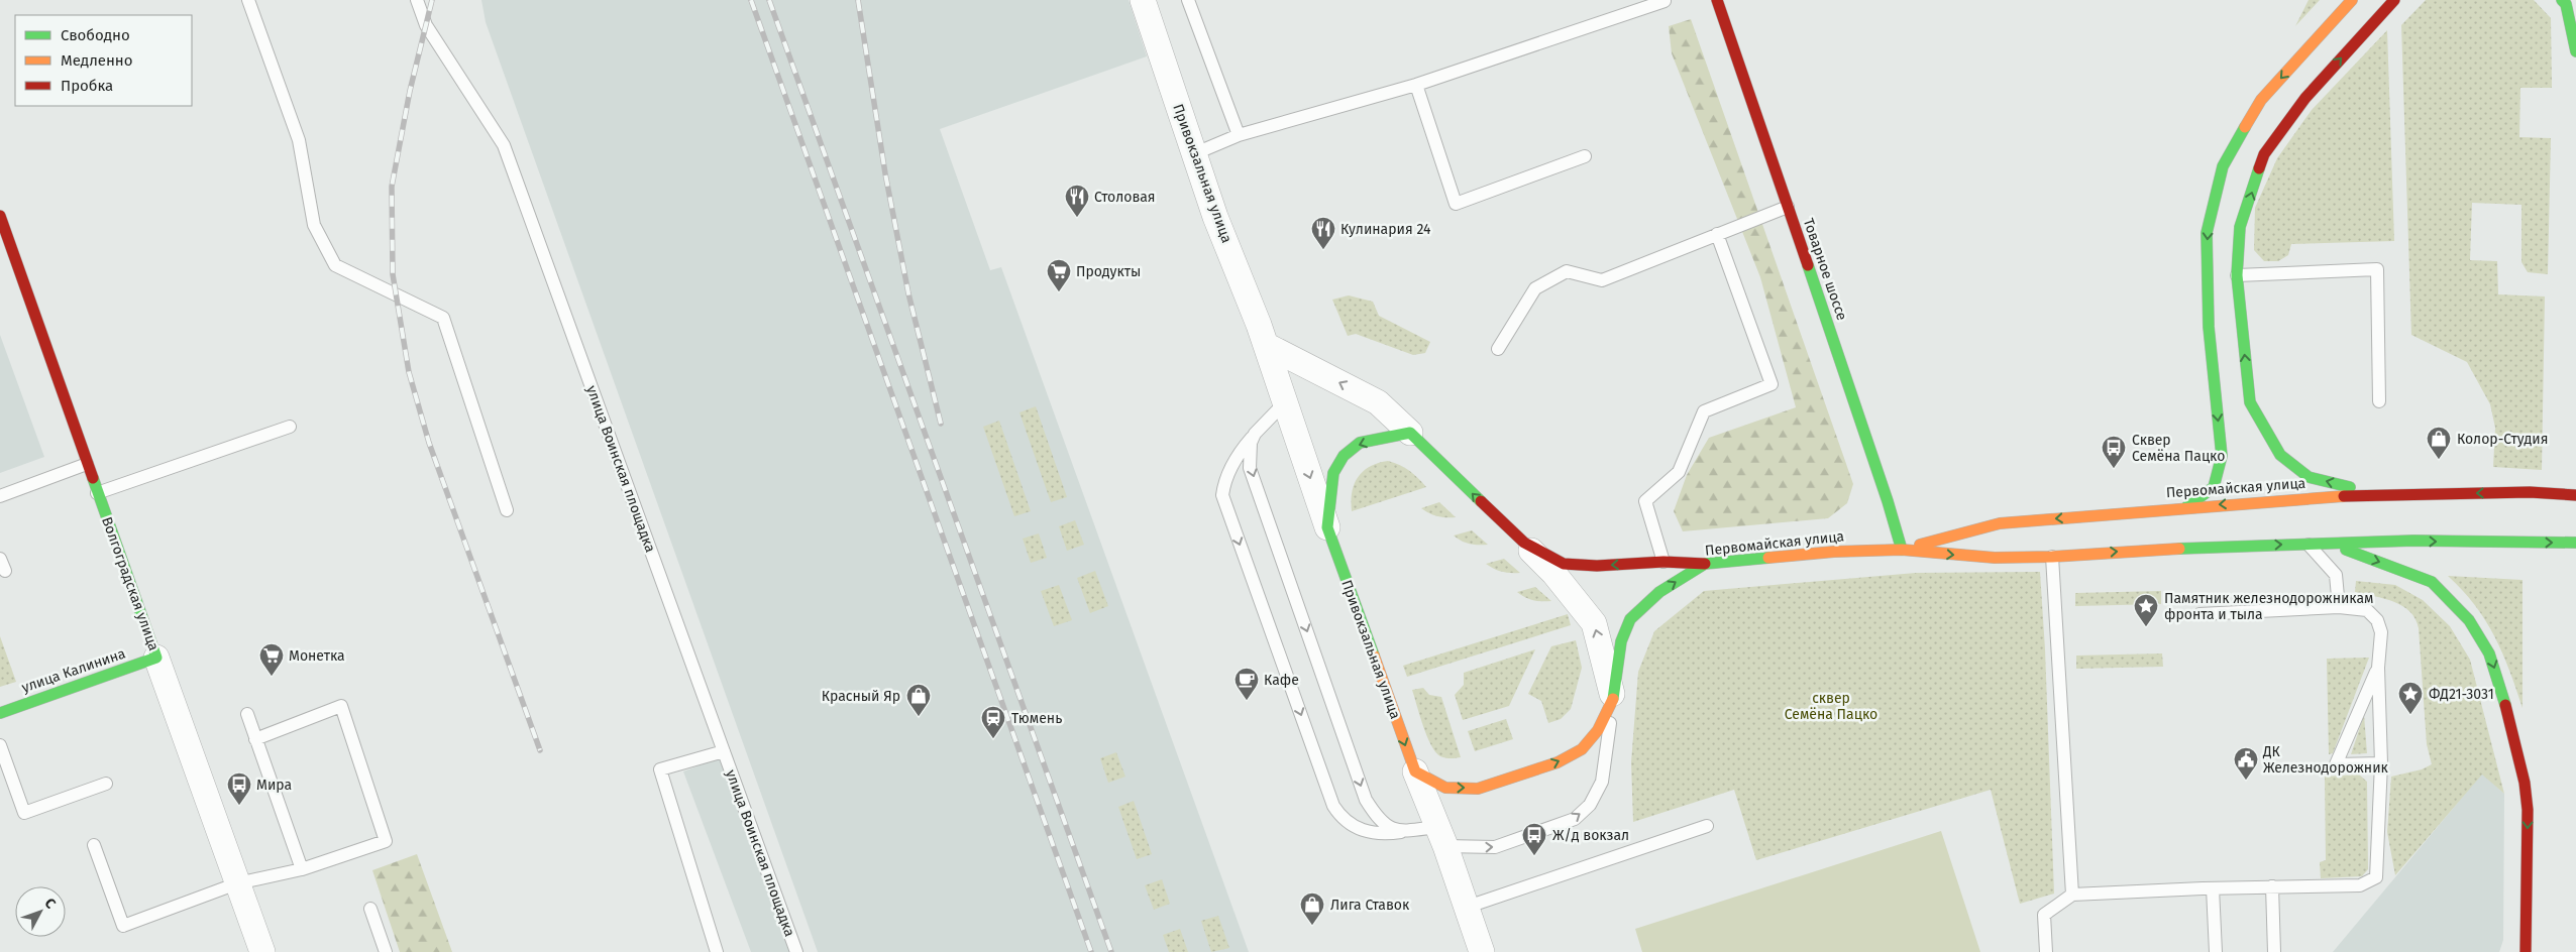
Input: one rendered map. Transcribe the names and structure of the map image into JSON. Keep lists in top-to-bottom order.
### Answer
{
  "streets": {
    "street": [
      "Привокзальная улица",
      "Товарное шоссе",
      "Первомайская улица",
      "Волгоградская улица",
      "улица Калинина"
    ],
    "lane": ["улица Воинская площадка"]
  },
  "crossings": [
    ["Привокзальная улица", "Первомайская улица"],
    ["Товарное шоссе", "Первомайская улица"],
    ["Волгоградская улица", "улица Калинина"]
  ],
  "one_way": ["Привокзальная улица"],
  "parks": ["сквер Семёна Пацко"],
  "places": {
    "restaurant": ["Столовая", "Кулинария 24"],
    "supermarket": ["Продукты", "Монетка"],
    "shop": ["Колор-Студия", "Красный Яр", "Лига Ставок"],
    "bus stop": ["Сквер Семёна Пацко", "Мира", "Ж/д вокзал"],
    "place": ["Памятник железнодорожникам фронта и тыла", "ФД21-3031"],
    "cafe": ["Кафе"],
    "station": ["Тюмень"],
    "public building": ["ДК Железнодорожник"]
  },
  "legend": ["Свободно", "Медленно", "Пробка"],
  "north": "top right"
}
